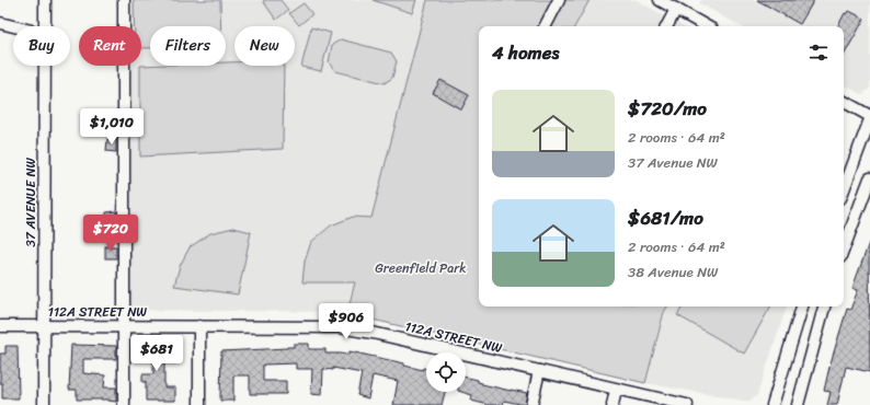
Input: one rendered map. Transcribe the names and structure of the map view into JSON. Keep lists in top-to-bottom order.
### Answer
{
  "streets": {
    "street": ["37 AVENUE NW", "112A STREET NW"]
  },
  "crossings": [
    ["37 AVENUE NW", "112A STREET NW"]
  ],
  "parks": ["Greenfield Park"],
  "page": {
    "chip": [
      "Buy",
      "Rent",
      "Filters",
      "New"
    ],
    "heading": "4 homes",
    "list": [
      {
        "name": "$720/mo",
        "note": "2 rooms · 64 m² · 37 Avenue NW"
      },
      {
        "name": "$681/mo",
        "note": "2 rooms · 64 m² · 38 Avenue NW"
      }
    ],
    "price": [
      "$1,010",
      "$720",
      "$906",
      "$681"
    ]
  }
}
